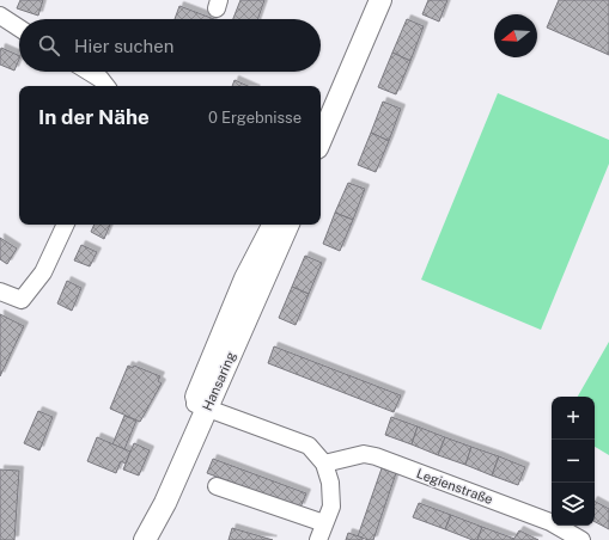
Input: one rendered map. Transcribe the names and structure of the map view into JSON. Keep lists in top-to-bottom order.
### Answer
{
  "streets": {
    "main road": ["Hansaring"],
    "street": ["Legienstraße"]
  },
  "north": "left",
  "page": {
    "search": "Hier suchen",
    "heading": ["In der Nähe", "0 Ergebnisse"],
    "map_buttons": ["+", "−"]
  }
}
